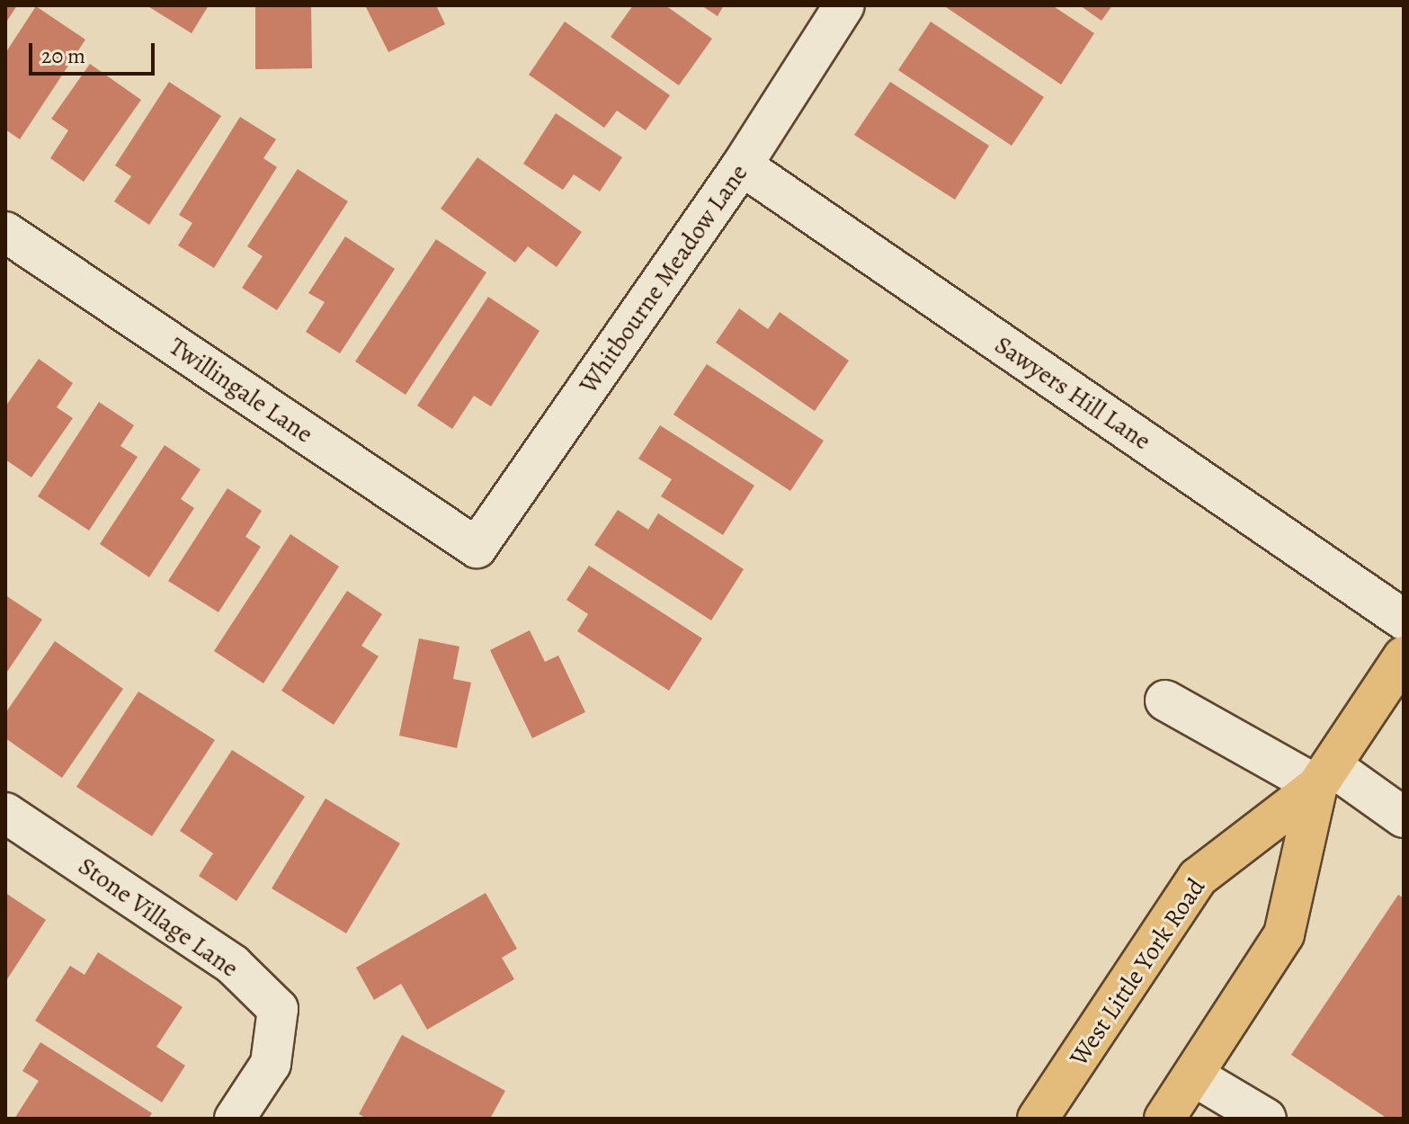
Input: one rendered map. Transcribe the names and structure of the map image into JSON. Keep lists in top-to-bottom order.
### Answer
{
  "streets": {
    "main road": ["West Little York Road"],
    "street": [
      "Whitbourne Meadow Lane",
      "Twillingale Lane",
      "Sawyers Hill Lane",
      "Stone Village Lane"
    ]
  },
  "crossings": [
    ["Whitbourne Meadow Lane", "Twillingale Lane"],
    ["Whitbourne Meadow Lane", "Sawyers Hill Lane"]
  ],
  "scale_bar": "20 m"
}
